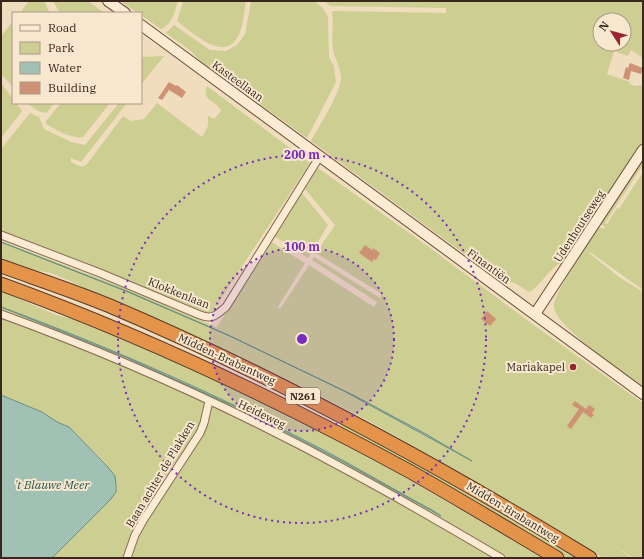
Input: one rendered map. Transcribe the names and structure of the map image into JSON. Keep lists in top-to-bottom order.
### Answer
{
  "streets": {
    "highway": ["Midden-Brabantweg", "N261"],
    "street": [
      "Kasteellaan",
      "Udenhoutseweg",
      "Finantiën",
      "Klokkenlaan",
      "Heideweg",
      "Baan achter de Plakken"
    ]
  },
  "crossings": [
    ["Kasteellaan", "Finantiën"],
    ["Kasteellaan", "Klokkenlaan"],
    ["Udenhoutseweg", "Finantiën"],
    ["Finantiën", "Klokkenlaan"],
    ["Heideweg", "Baan achter de Plakken"]
  ],
  "water": ["'t Blauwe Meer"],
  "places": ["Mariakapel"],
  "legend": [
    "Road",
    "Park",
    "Water",
    "Building"
  ],
  "north": "top left",
  "rings": ["200 m", "100 m"]
}
